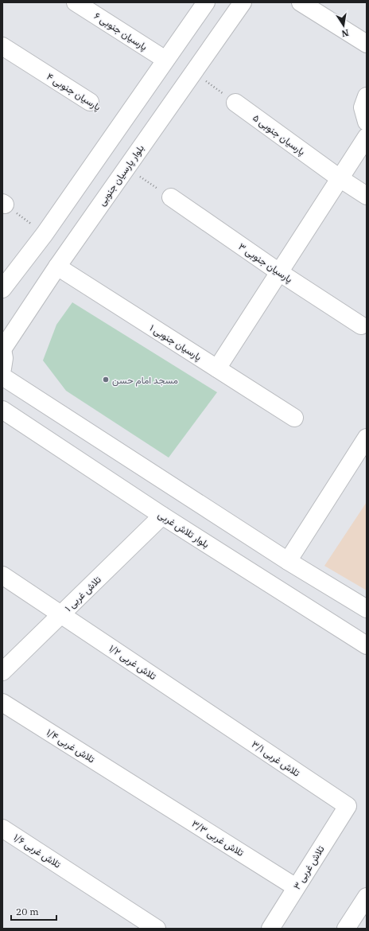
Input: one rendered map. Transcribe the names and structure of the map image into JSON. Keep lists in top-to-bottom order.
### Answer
{
  "streets": {
    "street": [
      "۶ پارسیان جنوبی",
      "۴ پارسیان جنوبی",
      "۵ پارسیان جنوبی",
      "بلوار پارسیان جنوبی",
      "۳ پارسیان جنوبی",
      "۱ پارسیان جنوبی",
      "بلوار تلاش غربی",
      "۱ تلاش غربی",
      "۱/۲ تلاش غربی",
      "۱/۴ تلاش غربی",
      "۳/۱ تلاش غربی",
      "۳/۳ تلاش غربی",
      "۱/۶ تلاش غربی",
      "۳ تلاش غربی"
    ]
  },
  "crossings": [
    ["بلوار پارسیان جنوبی", "۱ پارسیان جنوبی"],
    ["بلوار تلاش غربی", "۱ تلاش غربی"],
    ["۱ تلاش غربی", "۱/۲ تلاش غربی"],
    ["۱/۲ تلاش غربی", "۳/۱ تلاش غربی"],
    ["۱/۴ تلاش غربی", "۳/۳ تلاش غربی"],
    ["۳/۱ تلاش غربی", "۳ تلاش غربی"],
    ["۳/۳ تلاش غربی", "۳ تلاش غربی"]
  ],
  "places": ["مسجد امام حسن"],
  "scale_bar": "20 m",
  "north": "bottom"
}
